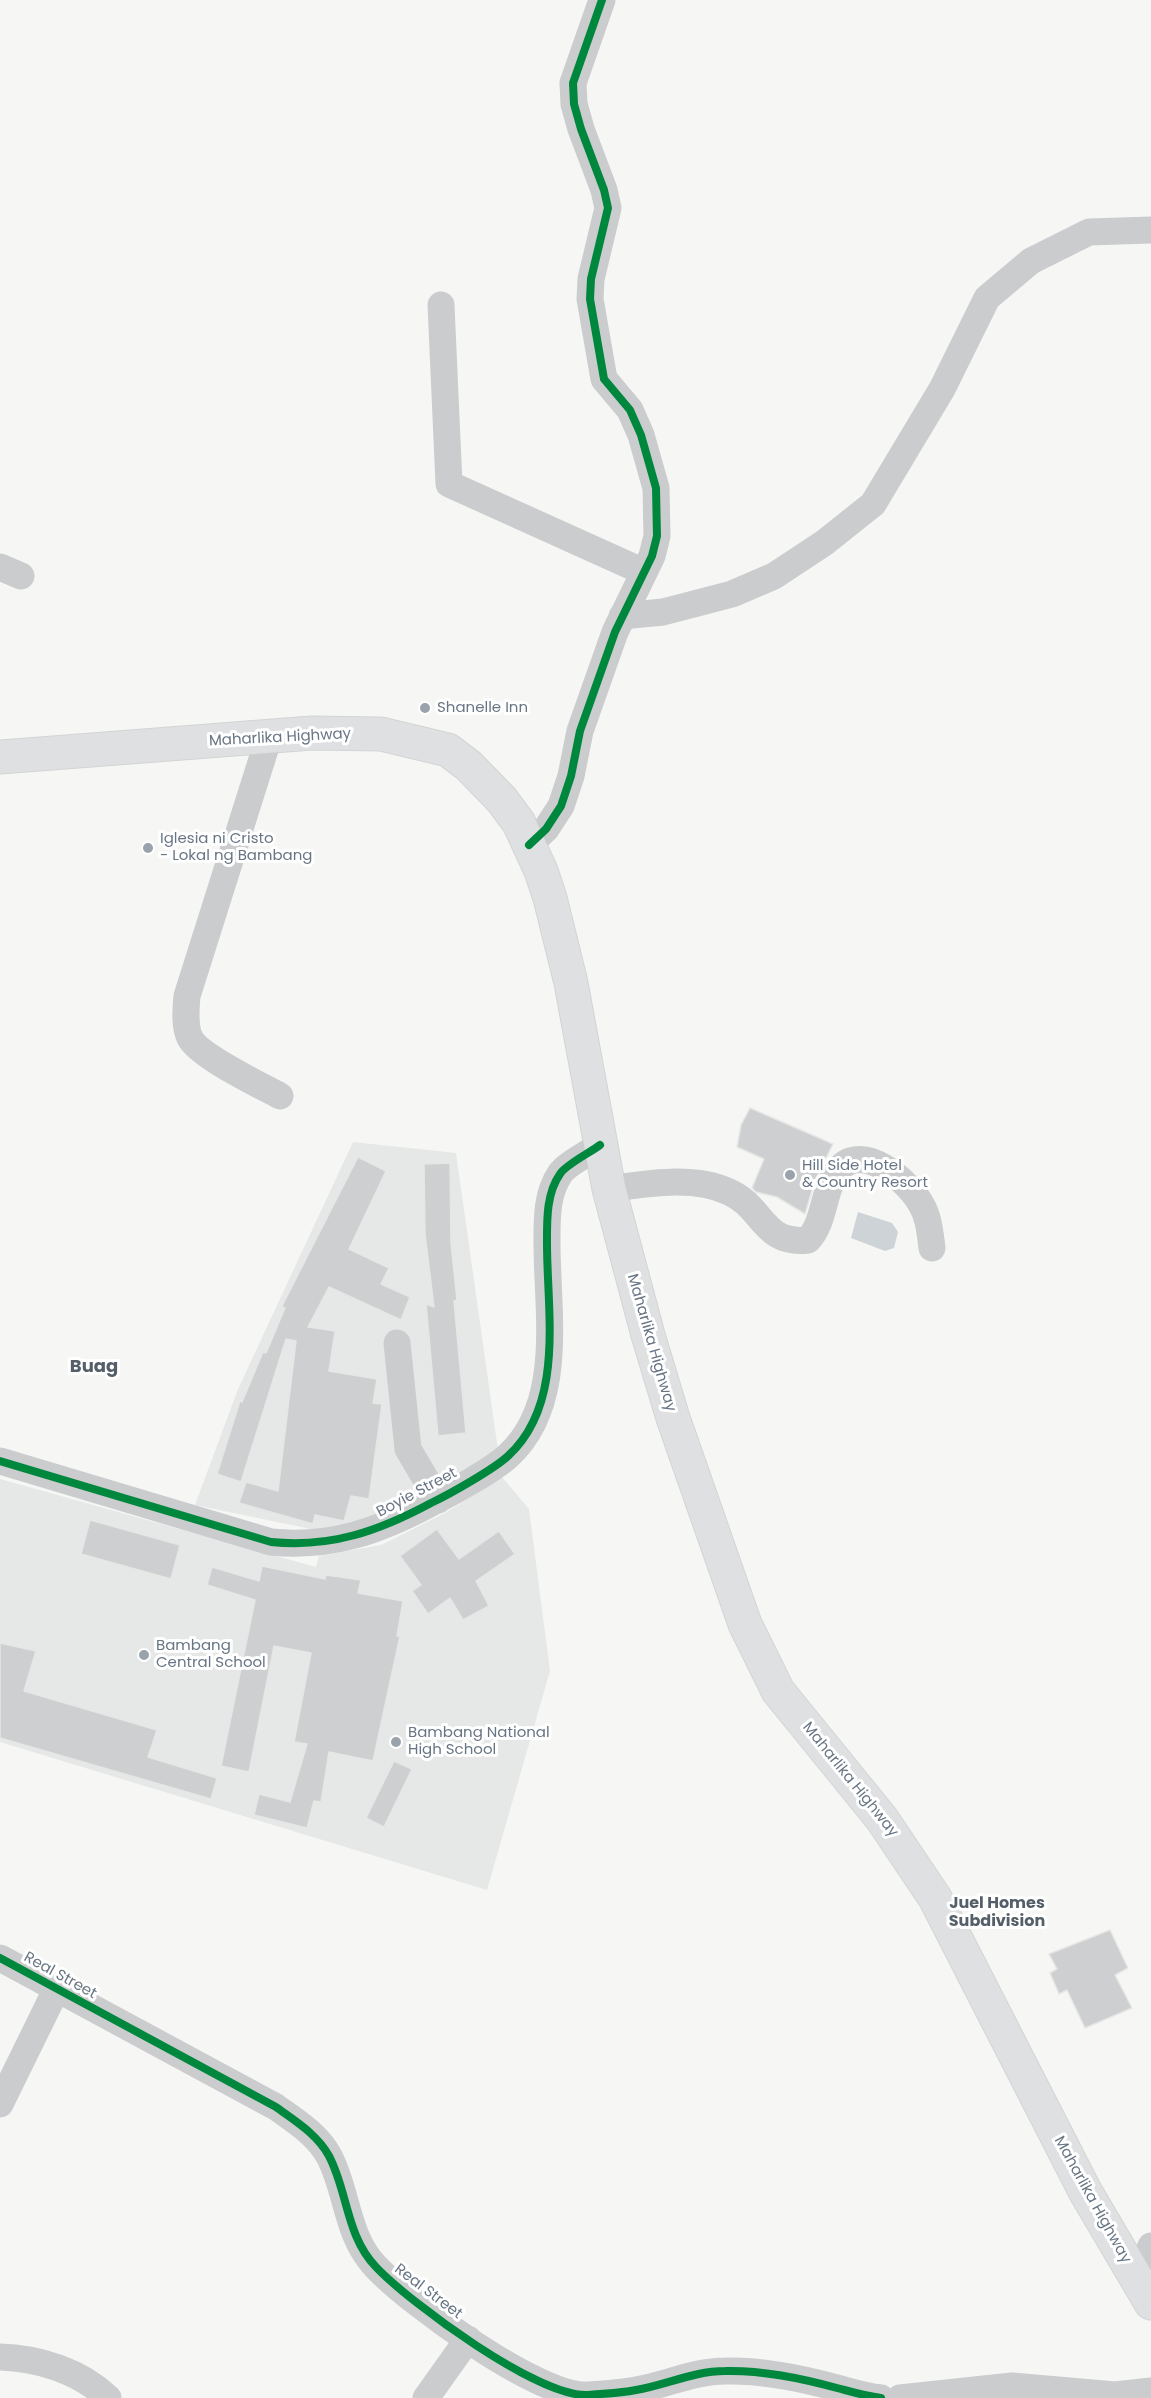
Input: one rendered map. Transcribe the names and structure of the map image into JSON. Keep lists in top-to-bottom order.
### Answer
{
  "streets": {
    "main road": ["Maharlika Highway"],
    "street": ["Boyie Street", "Real Street"]
  },
  "crossings": [
    ["Maharlika Highway", "Boyie Street"]
  ],
  "districts": ["Buag", "Juel Homes Subdivision"],
  "places": [
    "Shanelle Inn",
    "Iglesia ni Cristo - Lokal ng Bambang",
    "Hill Side Hotel & Country Resort",
    "Bambang Central School",
    "Bambang National High School"
  ]
}
